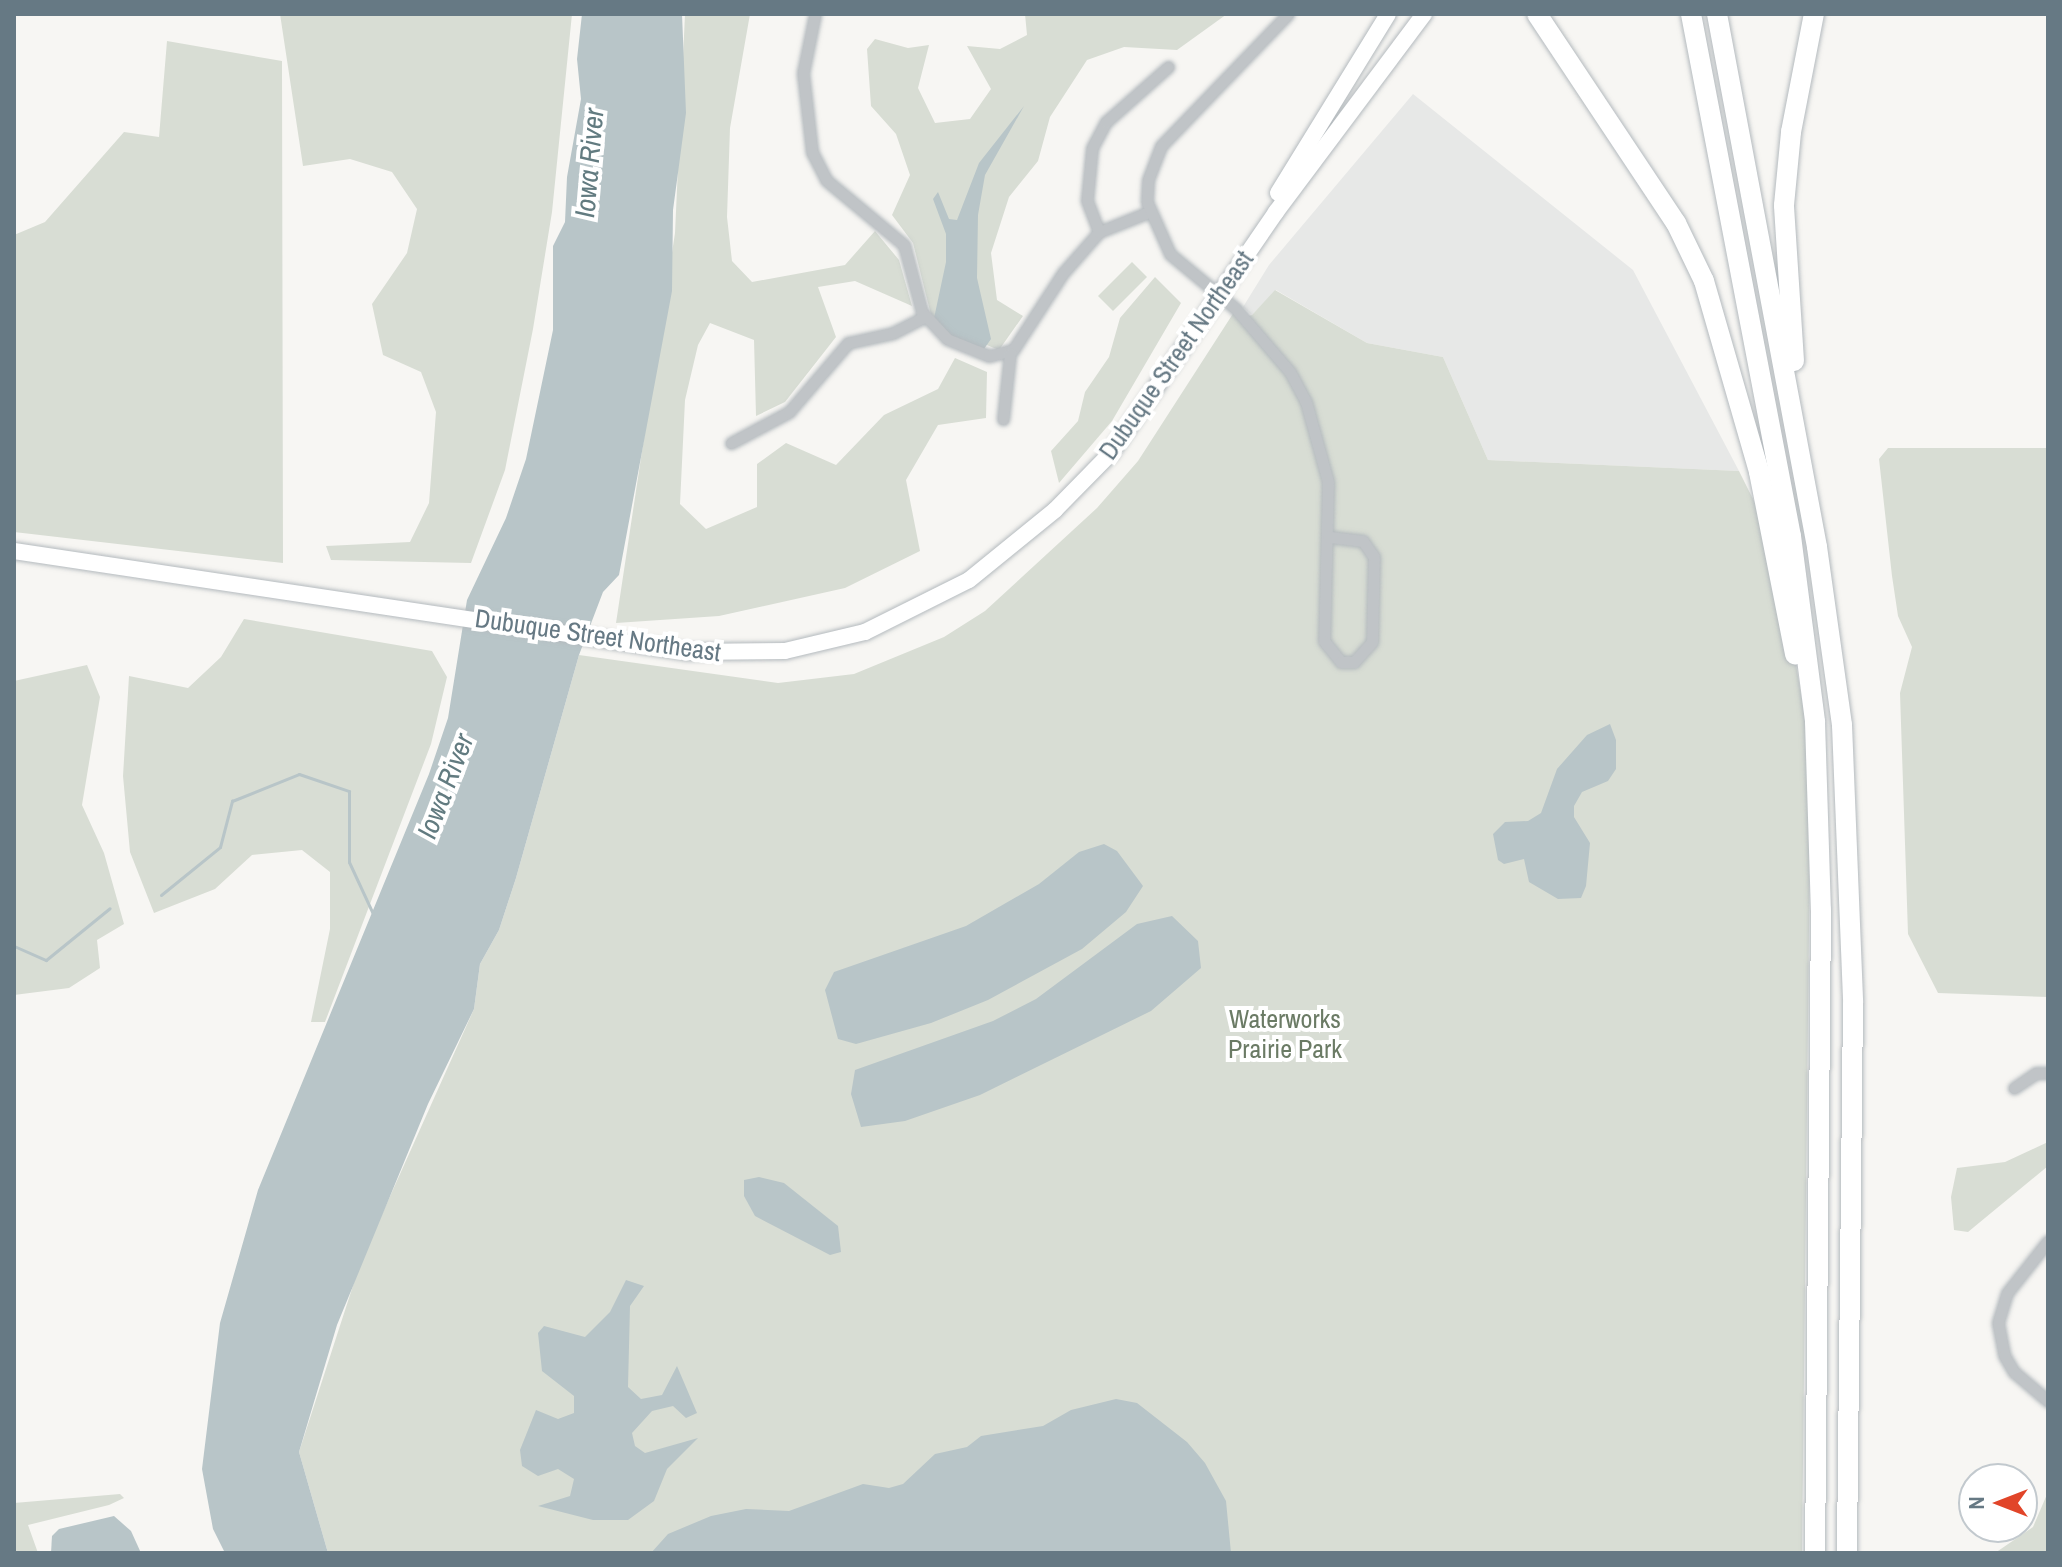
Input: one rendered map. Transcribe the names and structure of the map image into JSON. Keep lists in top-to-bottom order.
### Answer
{
  "streets": {
    "main road": ["Dubuque Street Northeast"]
  },
  "water": ["Iowa River"],
  "parks": ["Waterworks Prairie Park"],
  "north": "left"
}
